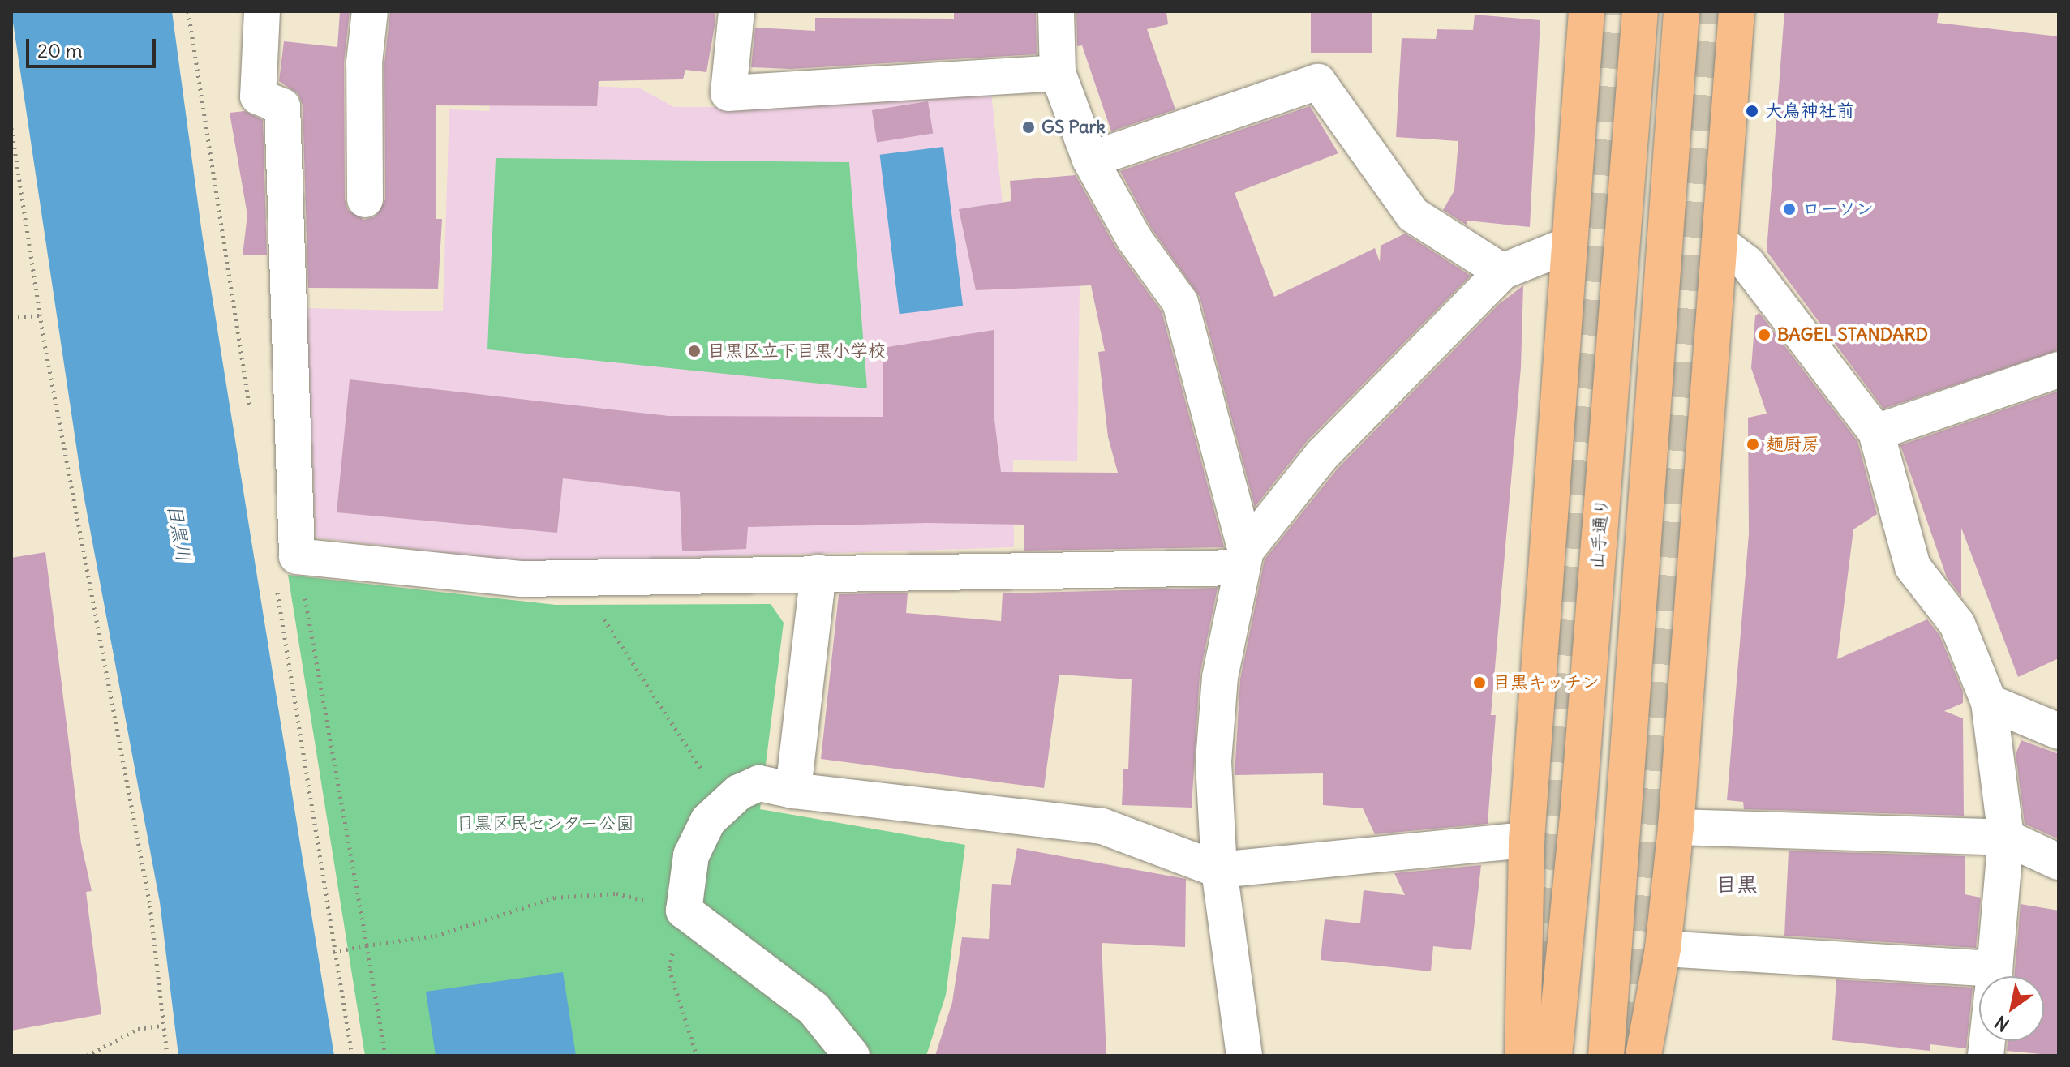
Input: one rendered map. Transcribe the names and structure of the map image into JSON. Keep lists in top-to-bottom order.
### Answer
{
  "streets": {
    "main road": ["山手通り"]
  },
  "districts": ["目黒"],
  "water": ["目黒川"],
  "parks": ["目黒区民センター公園"],
  "places": [
    "大鳥神社前",
    "GS Park",
    "ローソン",
    "BAGEL STANDARD",
    "目黒区立下目黒小学校",
    "麺厨房",
    "目黒キッチン"
  ],
  "scale_bar": "20 m",
  "north": "bottom left"
}
